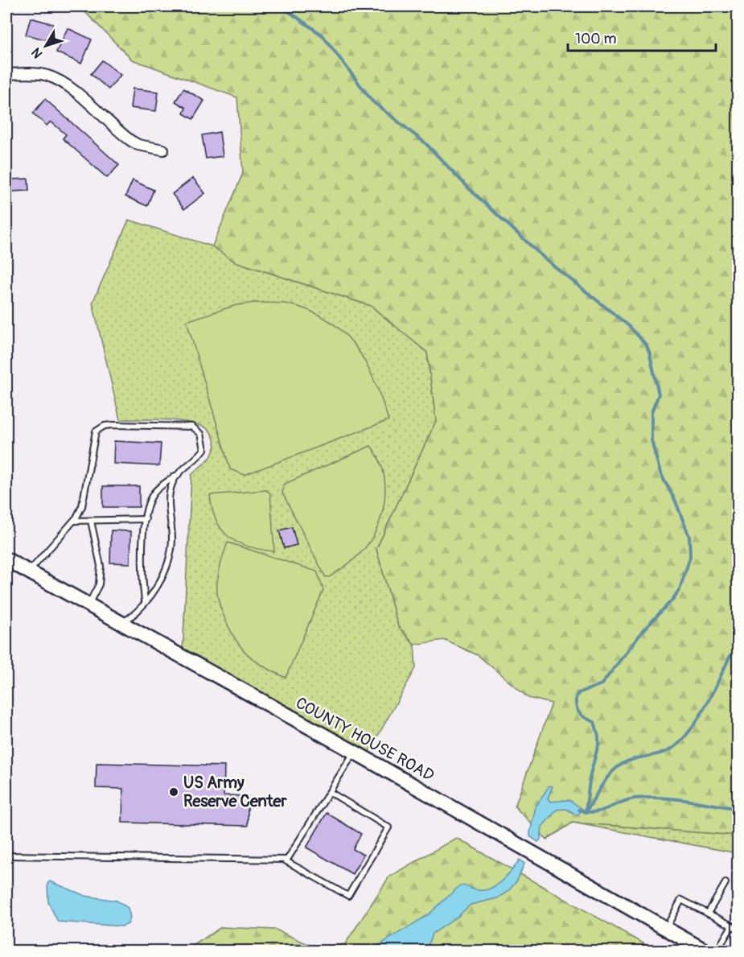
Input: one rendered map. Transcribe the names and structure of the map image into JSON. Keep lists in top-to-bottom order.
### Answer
{
  "streets": {
    "street": ["COUNTY HOUSE ROAD"]
  },
  "places": ["US Army Reserve Center"],
  "scale_bar": "100 m",
  "north": "bottom left"
}
